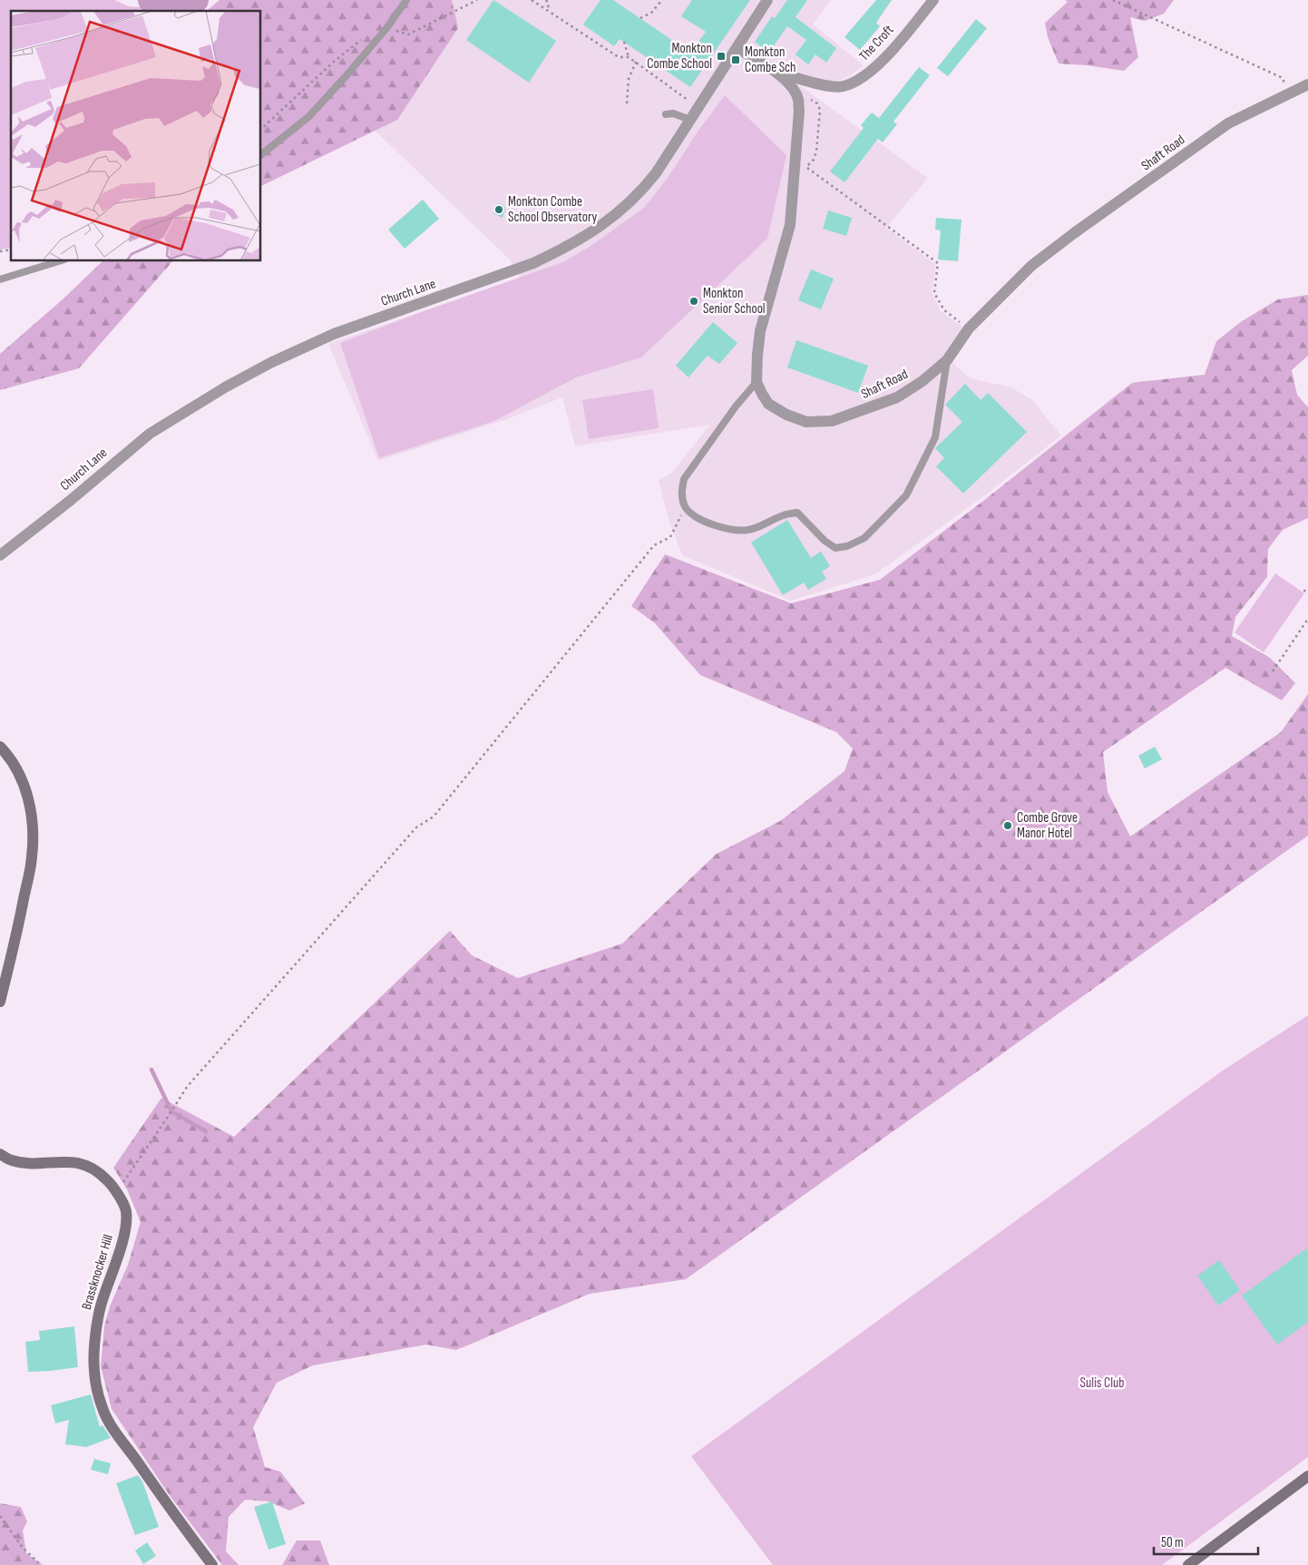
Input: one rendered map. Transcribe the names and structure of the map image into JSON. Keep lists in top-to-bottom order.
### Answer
{
  "streets": {
    "street": [
      "The Croft",
      "Shaft Road",
      "Church Lane",
      "Brassknocker Hill"
    ]
  },
  "parks": ["Sulis Club"],
  "places": {
    "transit": ["Monkton Combe School", "Monkton Combe Sch"],
    "other": ["Monkton Combe School Observatory", "Monkton Senior School", "Combe Grove Manor Hotel"]
  },
  "scale_bar": "50 m"
}
